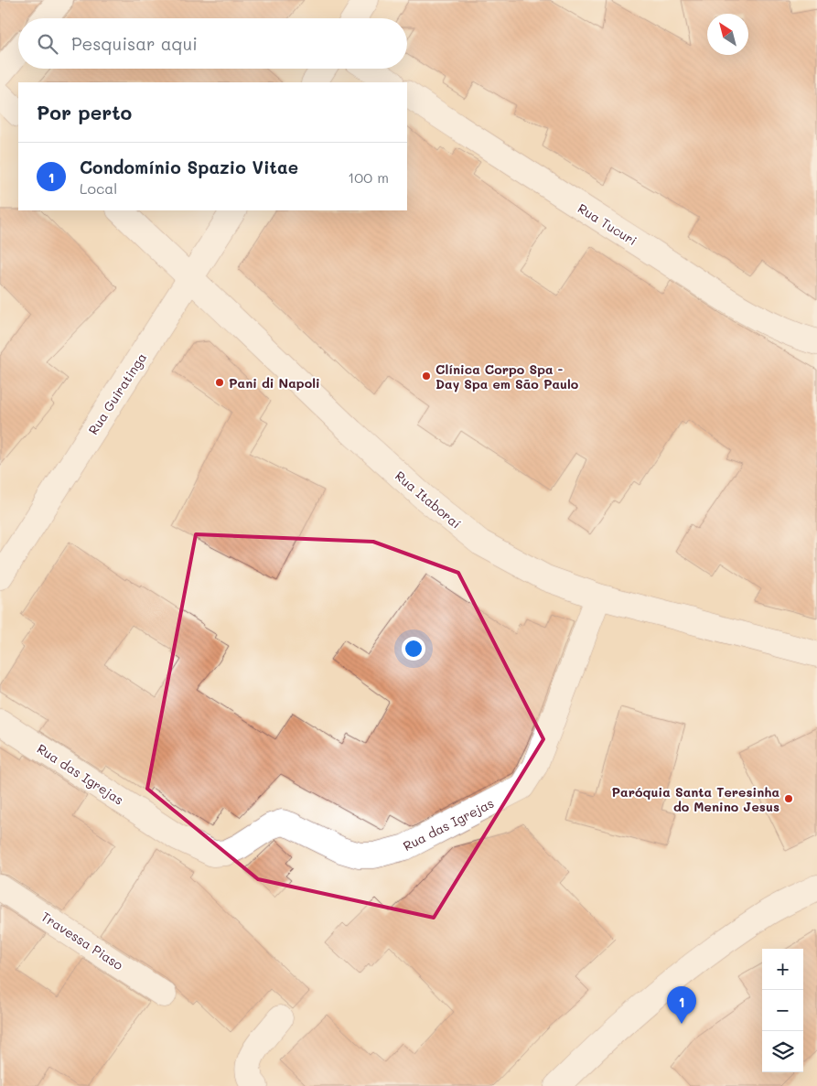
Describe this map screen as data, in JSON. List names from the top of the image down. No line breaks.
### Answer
{"streets":{"street":["Rua Tucuri","Rua Guiratinga","Rua Itaboraí","Rua das Igrejas","Travessa Piaso"]},"crossings":[["Rua Guiratinga","Rua Itaboraí"],["Rua Itaboraí","Rua das Igrejas"]],"places":["Clínica Corpo Spa - Day Spa em São Paulo","Pani di Napoli","Paróquia Santa Teresinha do Menino Jesus"],"north":"top left","page":{"search":"Pesquisar aqui","heading":"Por perto","list":[{"mark":"1","name":"Condomínio Spazio Vitae","note":"Local","value":"100 m"}],"map_buttons":["+","−"],"pins":"1"}}
